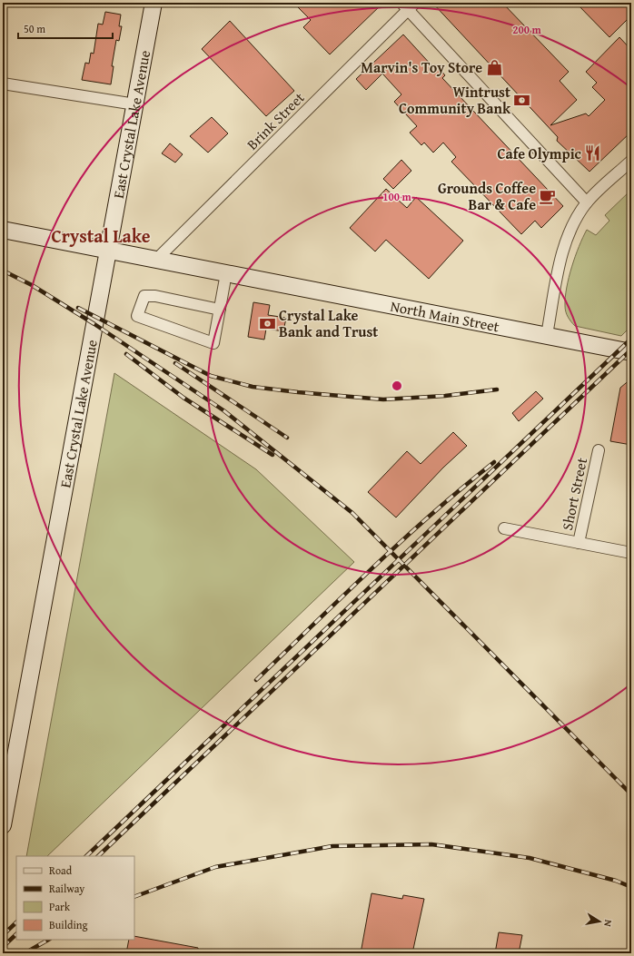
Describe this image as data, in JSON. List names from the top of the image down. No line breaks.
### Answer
{"streets":{"street":["Brink Street","East Crystal Lake Avenue","North Main Street","Short Street"]},"crossings":[["Brink Street","North Main Street"],["East Crystal Lake Avenue","North Main Street"]],"districts":["Crystal Lake"],"places":{"shop":["Marvin's Toy Store"],"bank":["Wintrust Community Bank","Crystal Lake Bank and Trust"],"restaurant":["Cafe Olympic"],"cafe":["Grounds Coffee Bar & Cafe"]},"legend":["Road","Railway","Park","Building"],"scale_bar":"50 m","north":"right","rings":["200 m","100 m"]}
